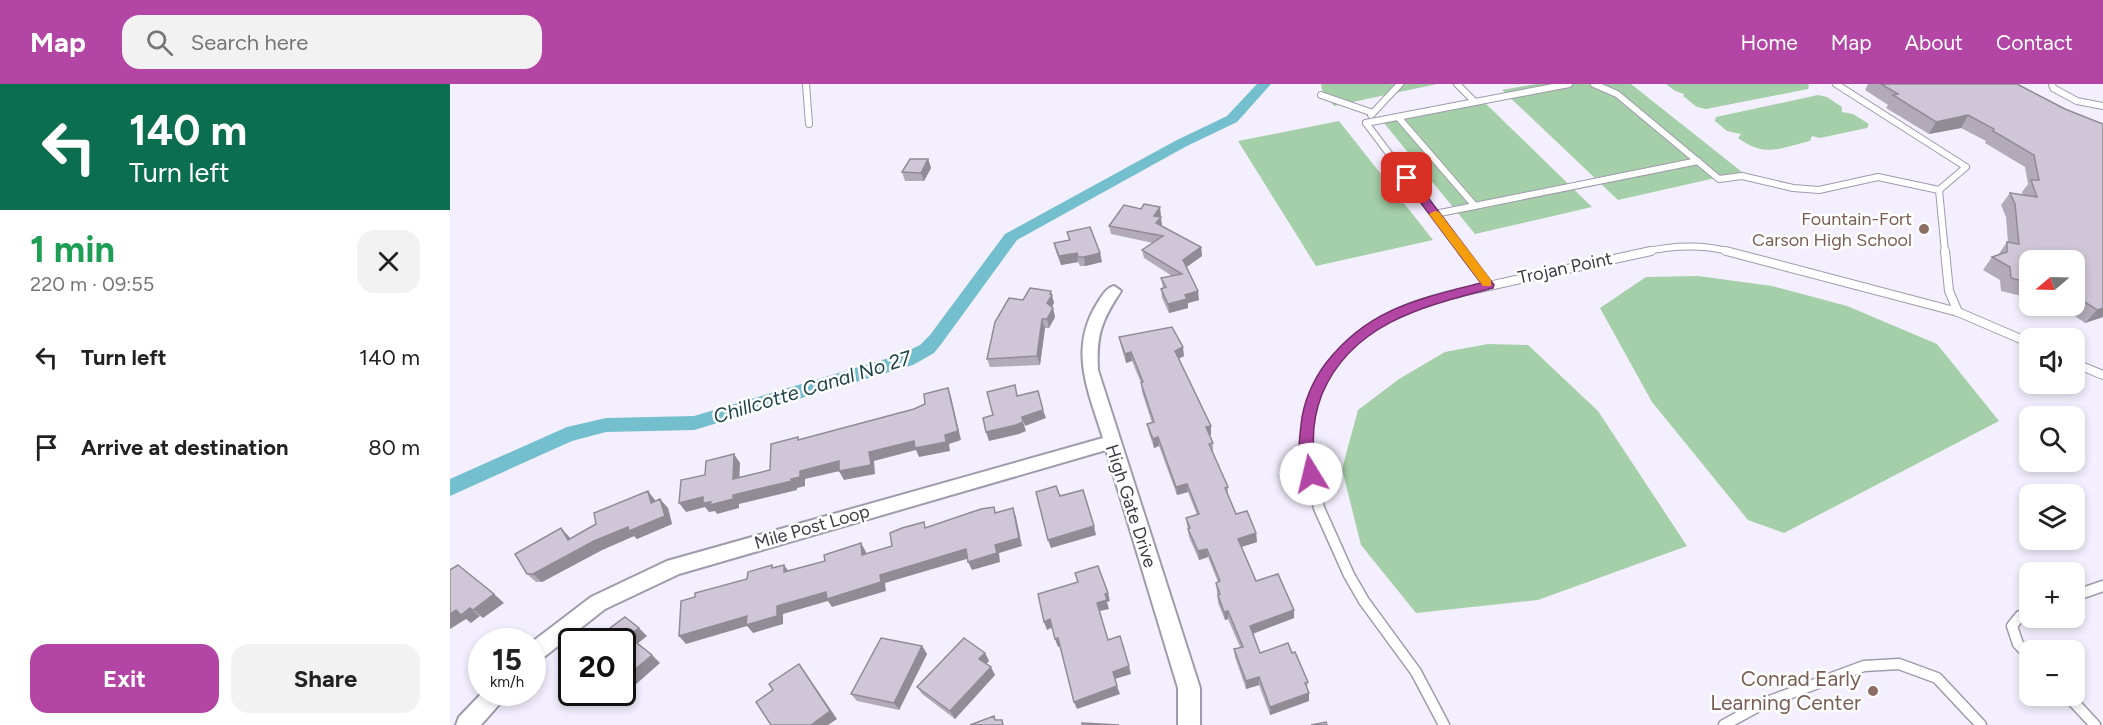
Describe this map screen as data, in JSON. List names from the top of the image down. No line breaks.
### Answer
{"streets":{"street":["High Gate Drive","Mile Post Loop"],"lane":["Trojan Point"]},"crossings":[["High Gate Drive","Mile Post Loop"]],"water":["Chillcotte Canal No 27"],"places":["Fountain-Fort Carson High School","Conrad Early Learning Center"],"north":"left","page":{"header":"Map","search":"Search here","nav":["Home","Map","About","Contact"],"turn":["140 m","Turn left"],"heading":["1 min","220 m · 09:55"],"map_buttons":["+","−"],"list":[{"name":"Turn left","value":"140 m"},{"name":"Arrive at destination","value":"80 m"}],"speed":"15 km/h","limit":"20","buttons":["Exit","Share"]}}
